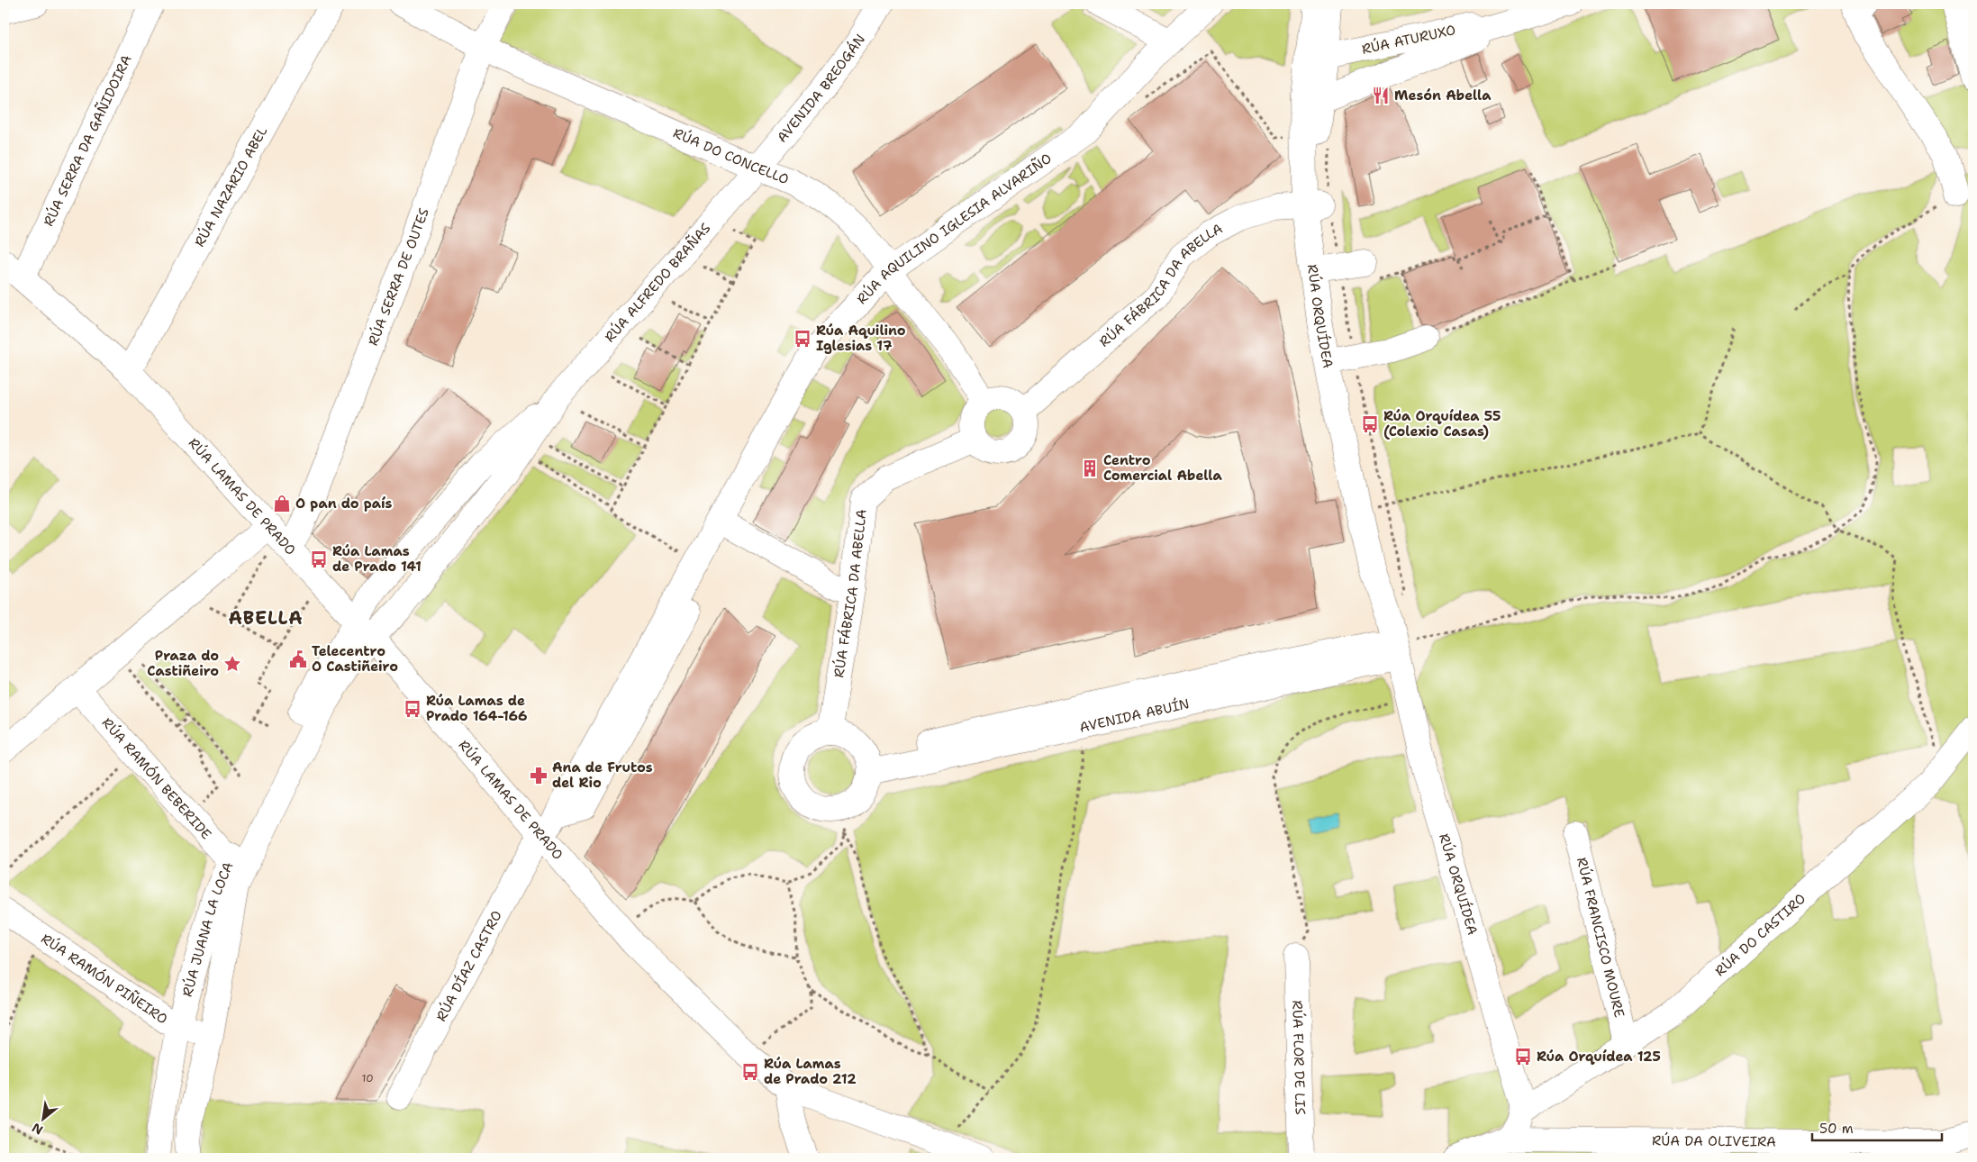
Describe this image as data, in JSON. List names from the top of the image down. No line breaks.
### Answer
{"streets":{"street":["RÚA ATURUXO","AVENIDA BREOGÁN","RÚA SERRA DA GAÑIDOIRA","RÚA DO CONCELLO","RÚA NAZARIO ABEL","RÚA AQUILINO IGLESIA ALVARIÑO","RÚA SERRA DE OUTES","RÚA ALFREDO BRAÑAS","RÚA FÁBRICA DA ABELLA","RÚA ORQUÍDEA","RÚA LAMAS DE PRADO","AVENIDA ABUÍN","RÚA RAMÓN BEBERIDE","RÚA JUANA LA LOCA","RÚA DO CASTIRO","RÚA FRANCISCO MOURE","RÚA DÍAZ CASTRO","RÚA RAMÓN PIÑEIRO","RÚA FLOR DE LIS","RÚA DA OLIVEIRA"]},"crossings":[["RÚA ATURUXO","RÚA ORQUÍDEA"],["AVENIDA BREOGÁN","RÚA DO CONCELLO"],["AVENIDA BREOGÁN","RÚA ALFREDO BRAÑAS"],["RÚA SERRA DA GAÑIDOIRA","RÚA LAMAS DE PRADO"],["RÚA DO CONCELLO","RÚA AQUILINO IGLESIA ALVARIÑO"],["RÚA DO CONCELLO","RÚA SERRA DE OUTES"],["RÚA DO CONCELLO","RÚA ALFREDO BRAÑAS"],["RÚA DO CONCELLO","RÚA FÁBRICA DA ABELLA"],["RÚA NAZARIO ABEL","RÚA LAMAS DE PRADO"],["RÚA AQUILINO IGLESIA ALVARIÑO","RÚA LAMAS DE PRADO"],["RÚA AQUILINO IGLESIA ALVARIÑO","RÚA DÍAZ CASTRO"],["RÚA SERRA DE OUTES","RÚA LAMAS DE PRADO"],["RÚA ALFREDO BRAÑAS","RÚA LAMAS DE PRADO"],["RÚA ALFREDO BRAÑAS","RÚA JUANA LA LOCA"],["RÚA FÁBRICA DA ABELLA","RÚA ORQUÍDEA"],["RÚA FÁBRICA DA ABELLA","AVENIDA ABUÍN"],["RÚA ORQUÍDEA","AVENIDA ABUÍN"],["RÚA ORQUÍDEA","RÚA DO CASTIRO"],["RÚA LAMAS DE PRADO","RÚA JUANA LA LOCA"],["RÚA LAMAS DE PRADO","RÚA DÍAZ CASTRO"],["RÚA RAMÓN BEBERIDE","RÚA JUANA LA LOCA"],["RÚA JUANA LA LOCA","RÚA RAMÓN PIÑEIRO"],["RÚA DO CASTIRO","RÚA FRANCISCO MOURE"]],"districts":["ABELLA"],"places":{"restaurant":["Mesón Abella"],"bus stop":["Rúa Aquilino Iglesias 17","Rúa Orquídea 55 (Colexio Casas)","Rúa Lamas de Prado 141","Rúa Lamas de Prado 164-166","Rúa Orquídea 125","Rúa Lamas de Prado 212"],"building":["Centro Comercial Abella"],"shop":["O pan do país"],"public building":["Telecentro O Castiñeiro"],"place":["Praza do Castiñeiro"],"pharmacy":["Ana de Frutos del Rio"]},"house_numbers":["10"],"scale_bar":"50 m","north":"bottom left"}
